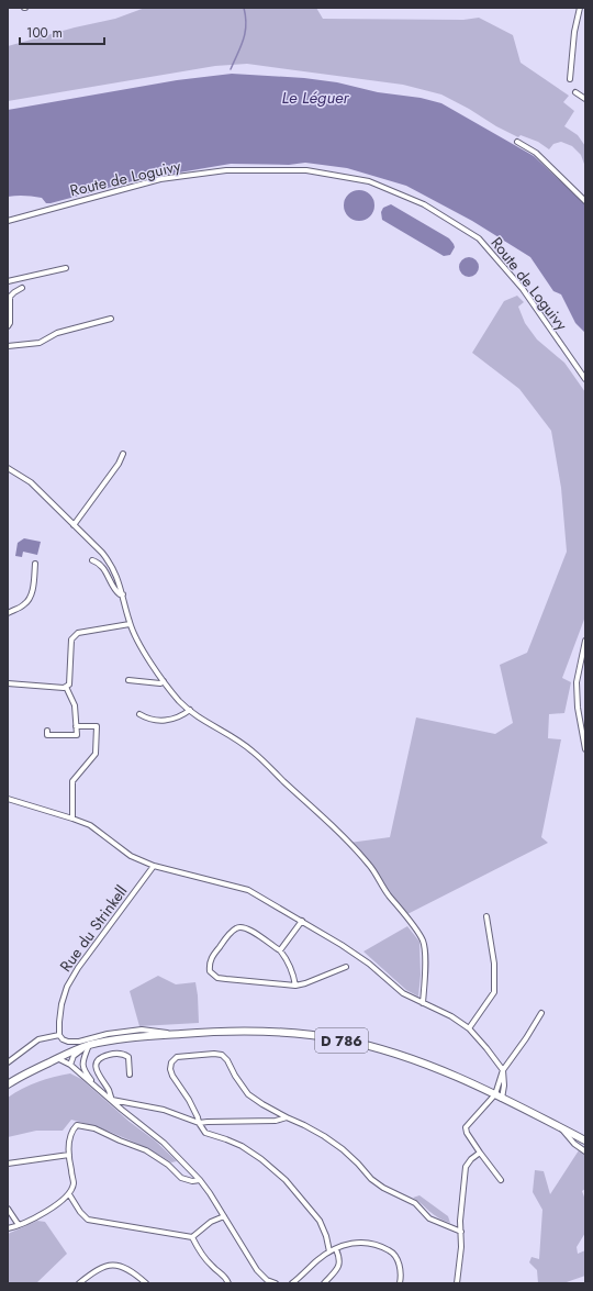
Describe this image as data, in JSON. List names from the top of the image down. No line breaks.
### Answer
{"streets":{"main road":["D 786"],"street":["Route de Loguivy","Rue du Strinkell"]},"water":["Le Léguer"],"scale_bar":"100 m"}
